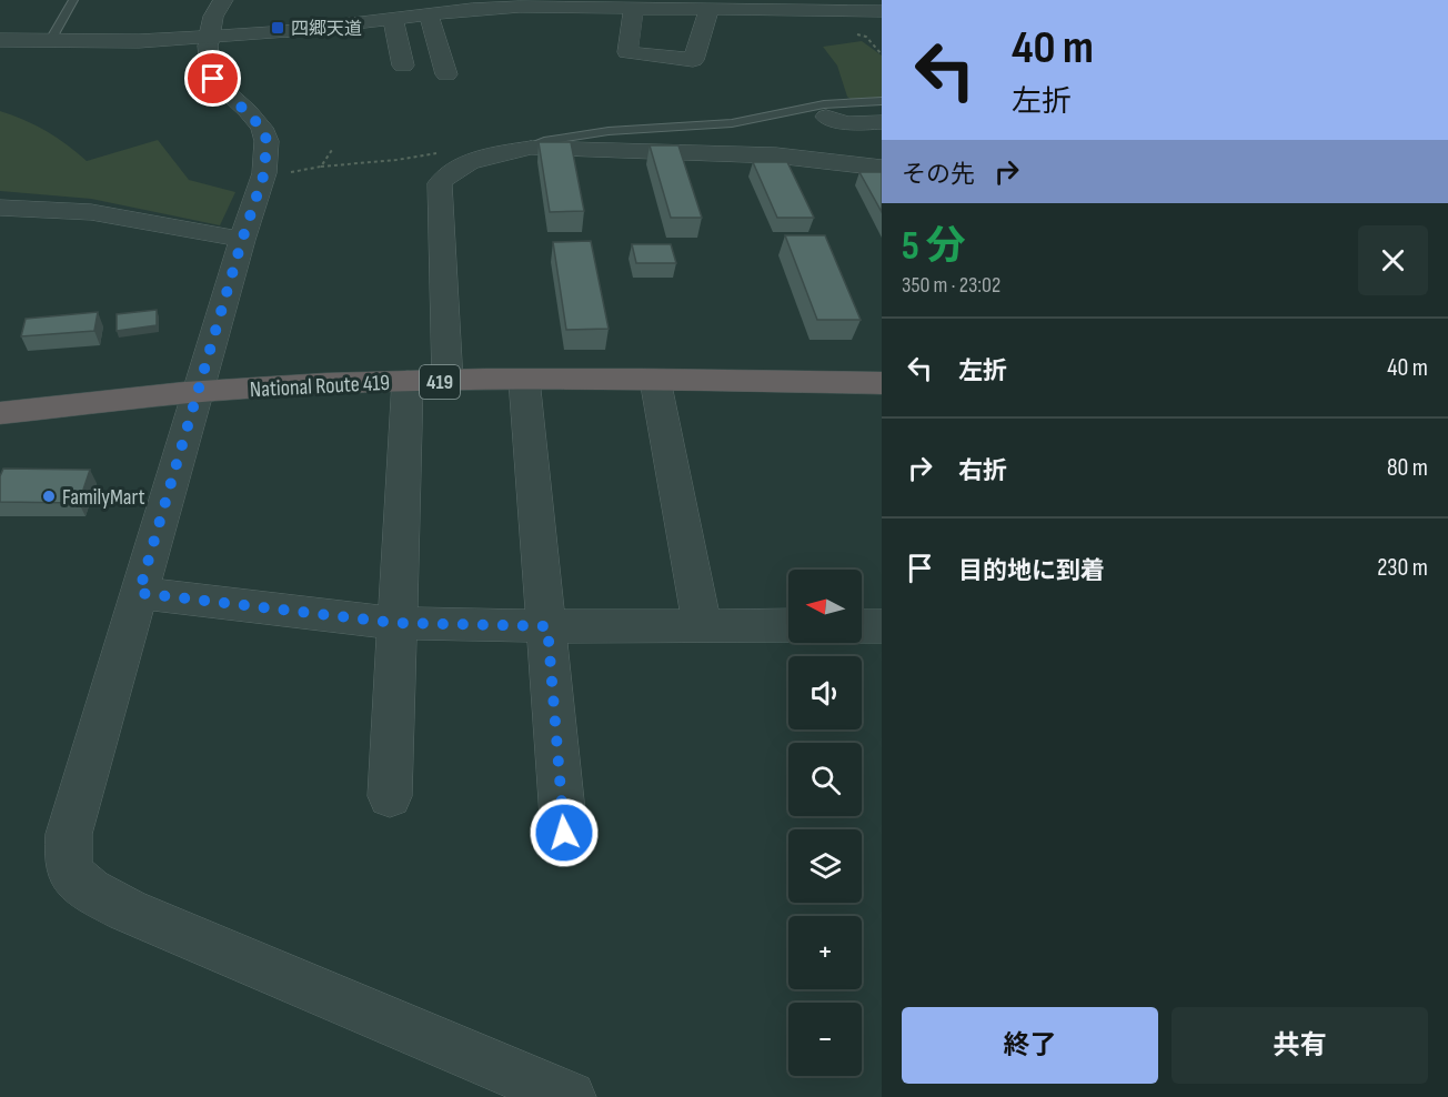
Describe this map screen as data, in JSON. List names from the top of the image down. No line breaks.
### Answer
{"streets":{"highway":["419","National Route 419"]},"places":{"transit":["四郷天道"],"other":["FamilyMart"]},"north":"left","page":{"turn":["40 m","左折"],"then":"その先","heading":["5 分","350 m · 23:02"],"list":[{"name":"左折","value":"40 m"},{"name":"右折","value":"80 m"},{"name":"目的地に到着","value":"230 m"}],"map_buttons":["+","−"],"buttons":["終了","共有"]}}
